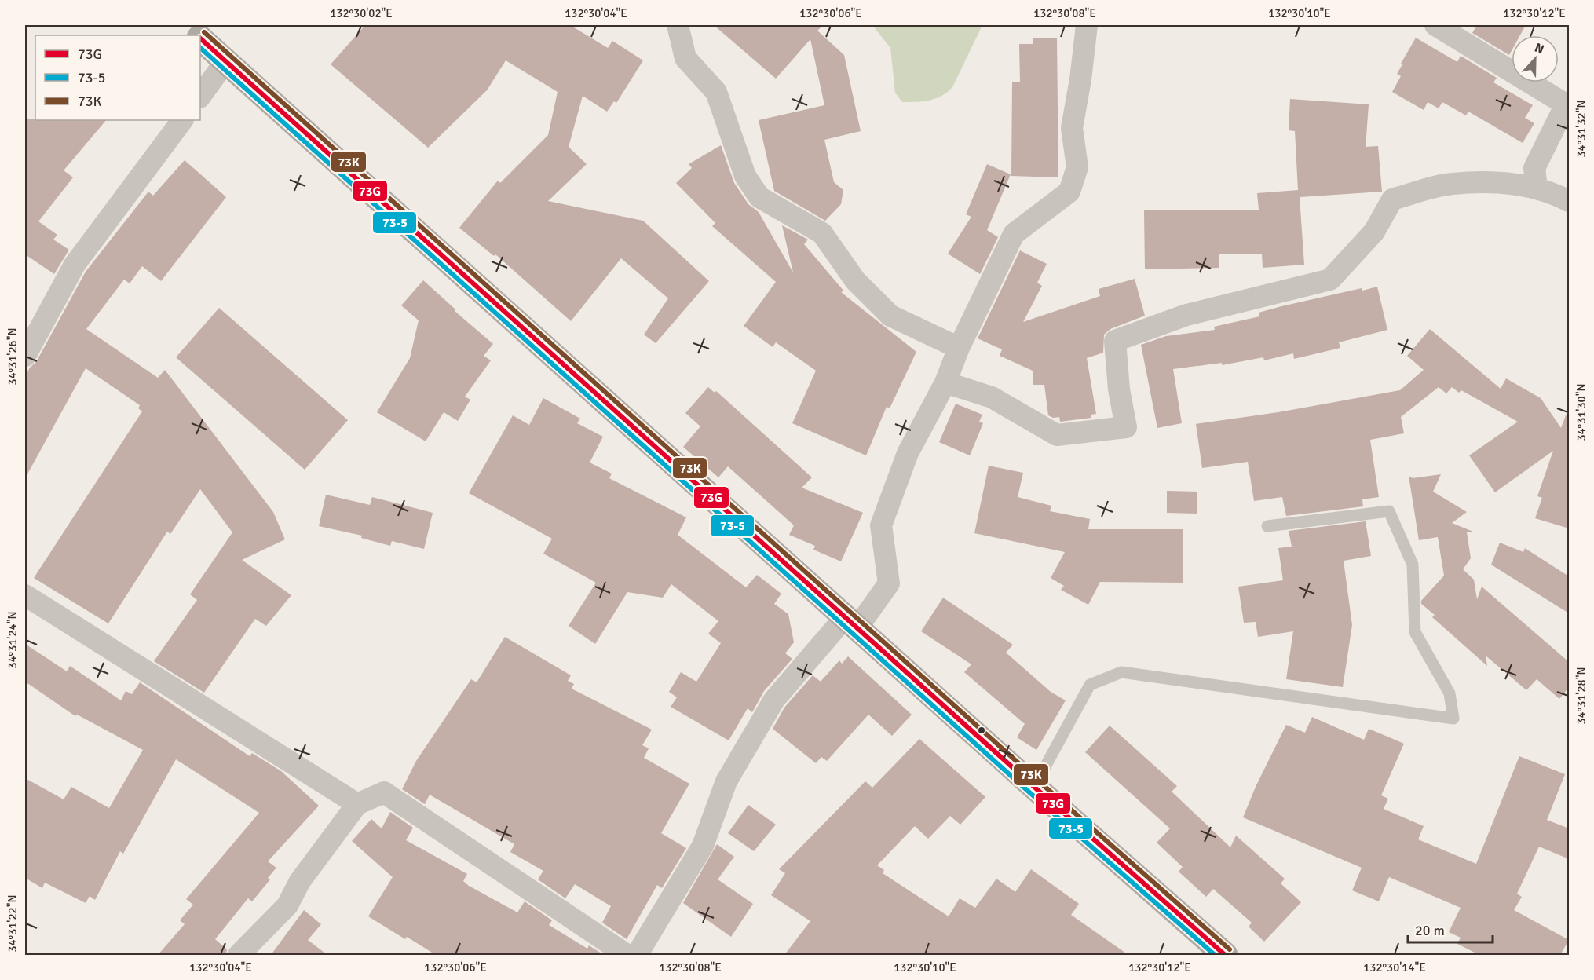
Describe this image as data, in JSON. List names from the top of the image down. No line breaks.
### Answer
{"lines":["transit line 73K","transit line 73G","transit line 73-5"],"legend":["73G","73-5","73K"],"scale_bar":"20 m","north":"top","coordinates":["132°30'02\"E","132°30'04\"E","132°30'06\"E","132°30'08\"E","132°30'10\"E","132°30'12\"E","34°31'32\"N","34°31'26\"N","34°31'30\"N","34°31'24\"N","34°31'28\"N","34°31'22\"N","132°30'14\"E"]}
